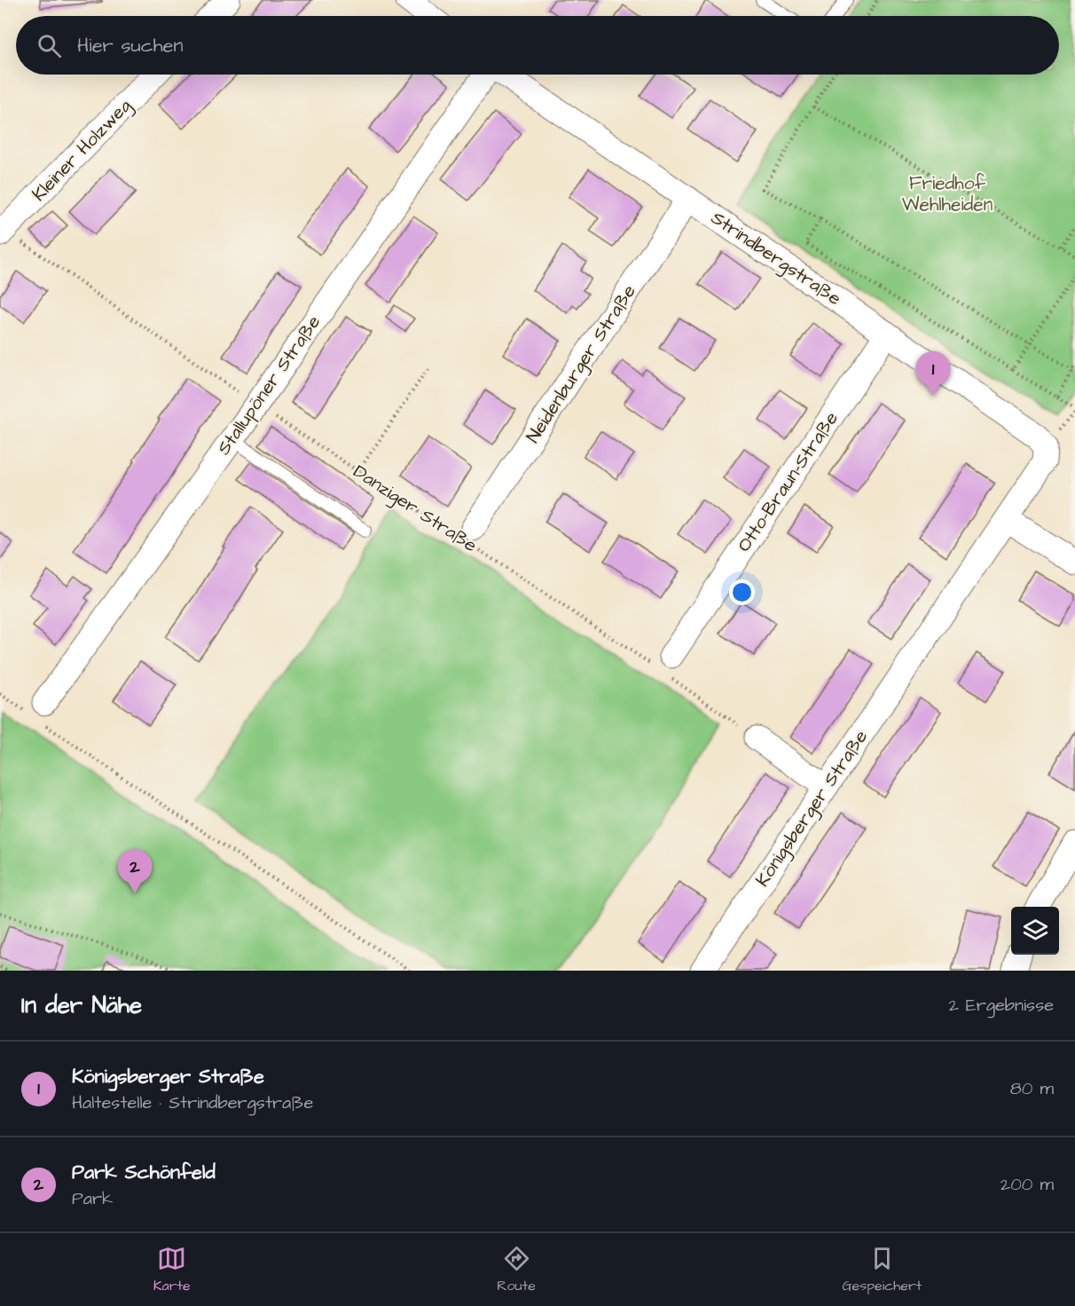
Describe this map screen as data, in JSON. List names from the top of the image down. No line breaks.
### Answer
{"streets":{"street":["Kleiner Holzweg","Strindbergstraße","Neidenburger Straße","Stallupöner Straße","Otto-Braun-Straße","Königsberger Straße"],"path":["Danziger Straße"]},"crossings":[["Kleiner Holzweg","Danziger Straße"],["Strindbergstraße","Neidenburger Straße"],["Strindbergstraße","Otto-Braun-Straße"],["Strindbergstraße","Königsberger Straße"],["Neidenburger Straße","Danziger Straße"],["Stallupöner Straße","Danziger Straße"],["Otto-Braun-Straße","Danziger Straße"]],"parks":["Friedhof Wehlheiden"],"page":{"search":"Hier suchen","pins":["1","2"],"heading":["In der Nähe","2 Ergebnisse"],"list":[{"mark":"1","name":"Königsberger Straße","note":"Haltestelle · Strindbergstraße","value":"80 m"},{"mark":"2","name":"Park Schönfeld","note":"Park","value":"200 m"}],"nav":["Karte","Route","Gespeichert"]}}
